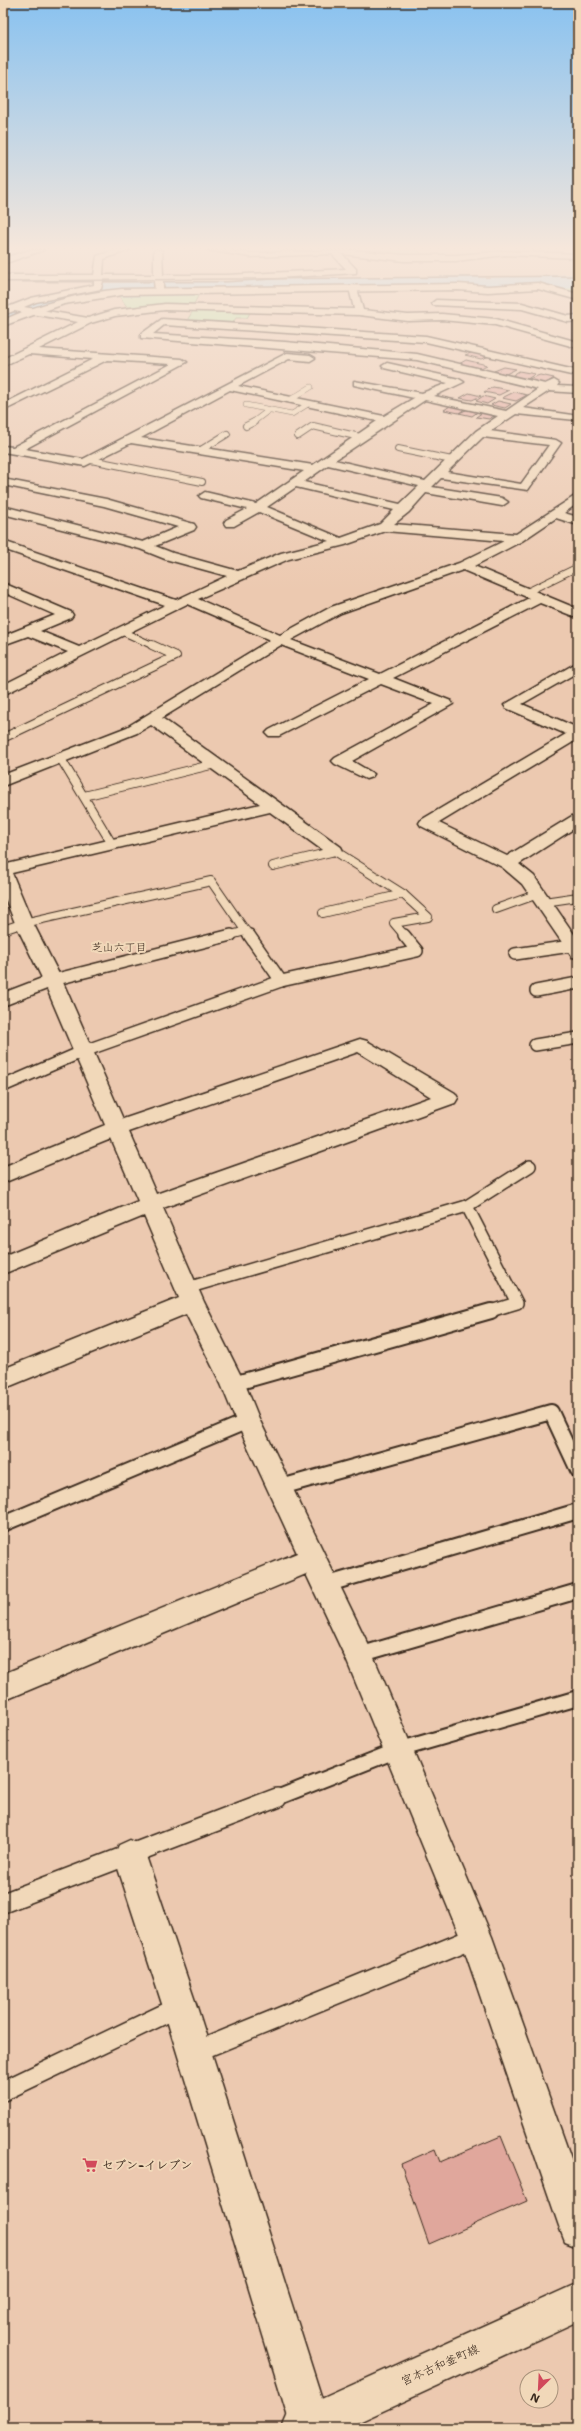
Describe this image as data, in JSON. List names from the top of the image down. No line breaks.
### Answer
{"streets":{"street":["宮本古和釜町線"]},"districts":["芝山六丁目"],"places":{"supermarket":["セブン-イレブン"]},"north":"bottom left"}
